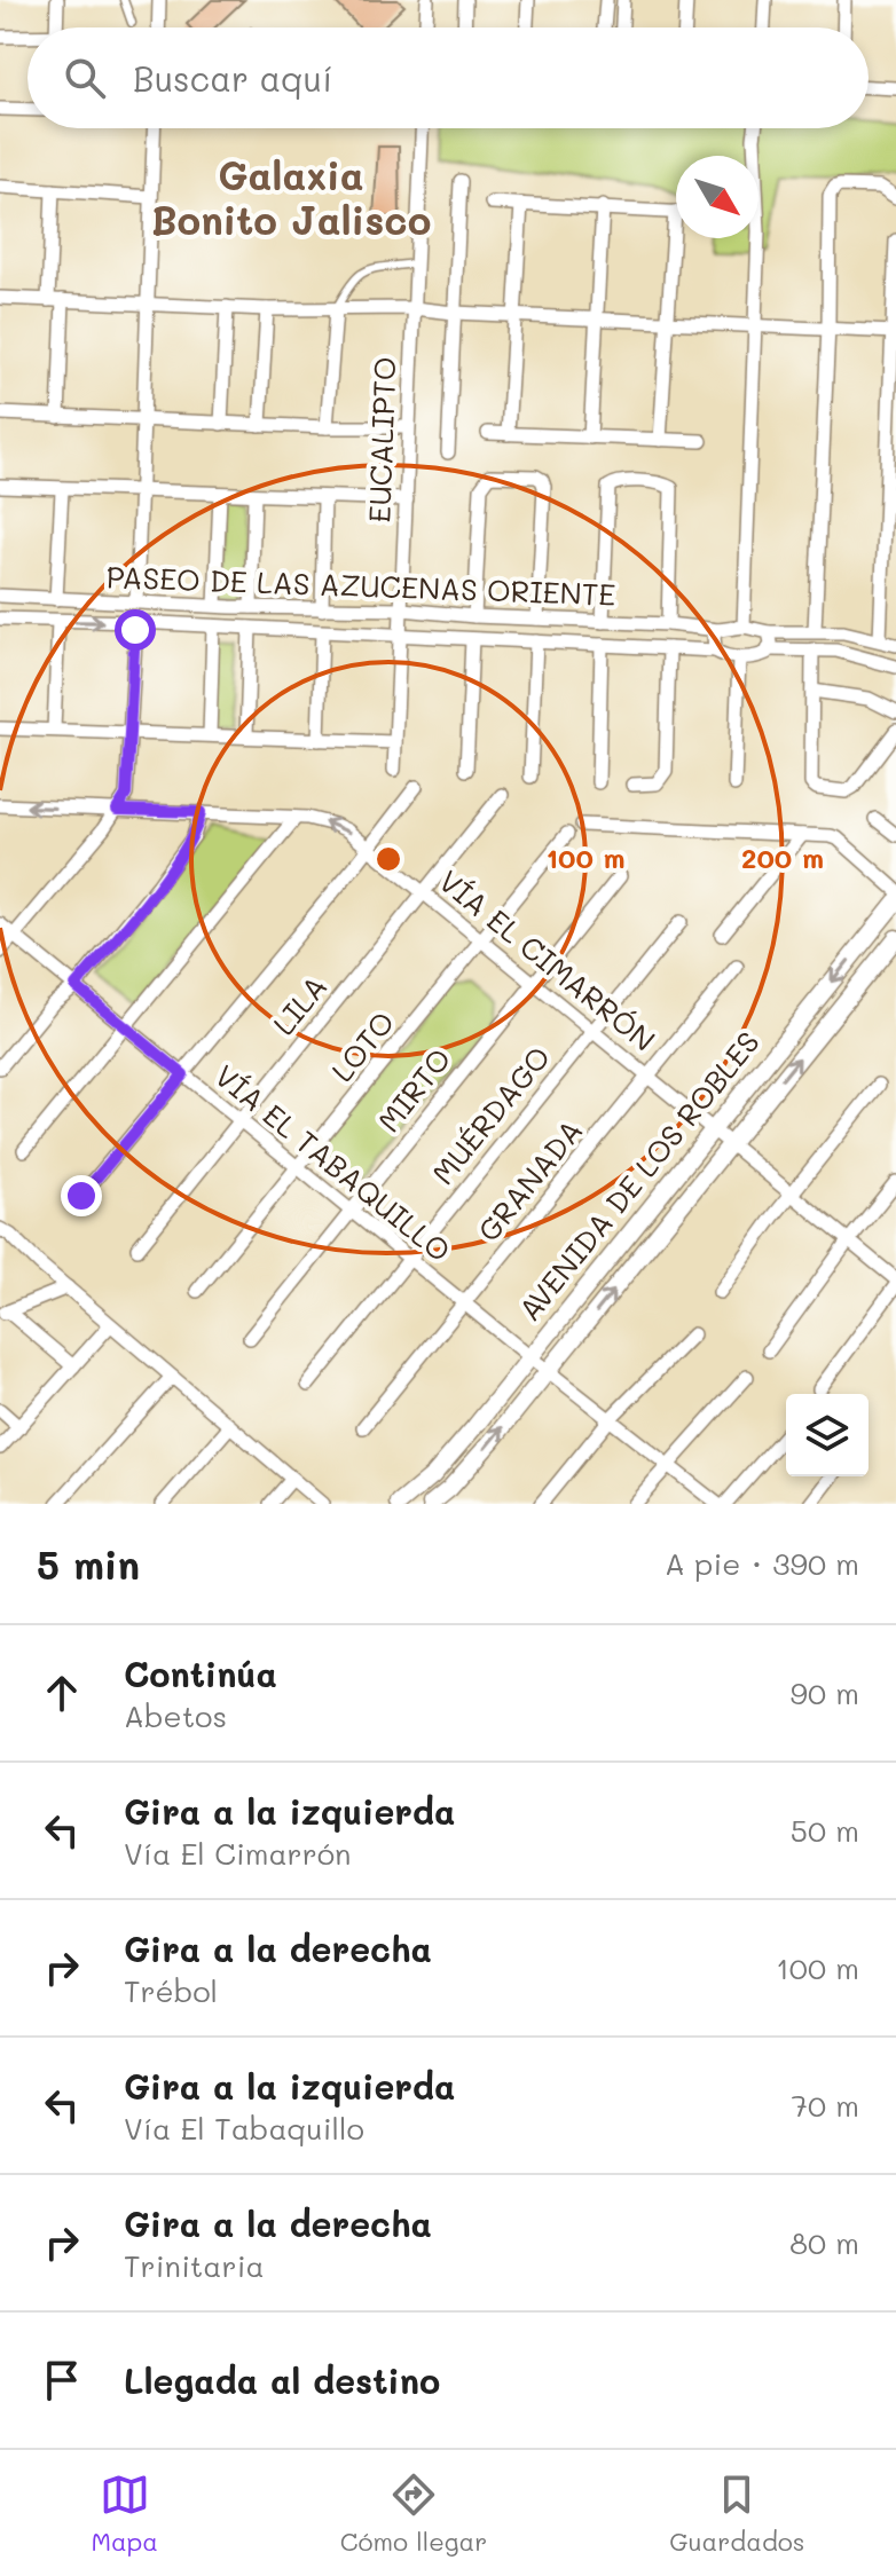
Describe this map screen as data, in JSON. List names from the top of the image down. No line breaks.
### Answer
{"streets":{"street":["EUCALIPTO","PASEO DE LAS AZUCENAS ORIENTE","VÍA EL CIMARRÓN","LILA","LOTO","MIRTO","MUÉRDAGO","VÍA EL TABAQUILLO","AVENIDA DE LOS ROBLES","GRANADA"]},"crossings":[["EUCALIPTO","PASEO DE LAS AZUCENAS ORIENTE"],["VÍA EL CIMARRÓN","LILA"],["VÍA EL CIMARRÓN","LOTO"],["VÍA EL CIMARRÓN","MIRTO"],["VÍA EL CIMARRÓN","MUÉRDAGO"],["VÍA EL CIMARRÓN","AVENIDA DE LOS ROBLES"],["VÍA EL CIMARRÓN","GRANADA"],["LILA","VÍA EL TABAQUILLO"],["LOTO","VÍA EL TABAQUILLO"],["MIRTO","VÍA EL TABAQUILLO"],["MUÉRDAGO","VÍA EL TABAQUILLO"],["VÍA EL TABAQUILLO","AVENIDA DE LOS ROBLES"],["VÍA EL TABAQUILLO","GRANADA"]],"districts":["Galaxia Bonito Jalisco"],"north":"bottom right","page":{"search":"Buscar aquí","heading":["5 min","A pie · 390 m"],"list":[["Continúa","Abetos","90 m"],["Gira a la izquierda","Vía El Cimarrón","50 m"],["Gira a la derecha","Trébol","100 m"],["Gira a la izquierda","Vía El Tabaquillo","70 m"],["Gira a la derecha","Trinitaria","80 m"],"Llegada al destino"],"nav":["Mapa","Cómo llegar","Guardados"]},"rings":["100 m","200 m"]}
